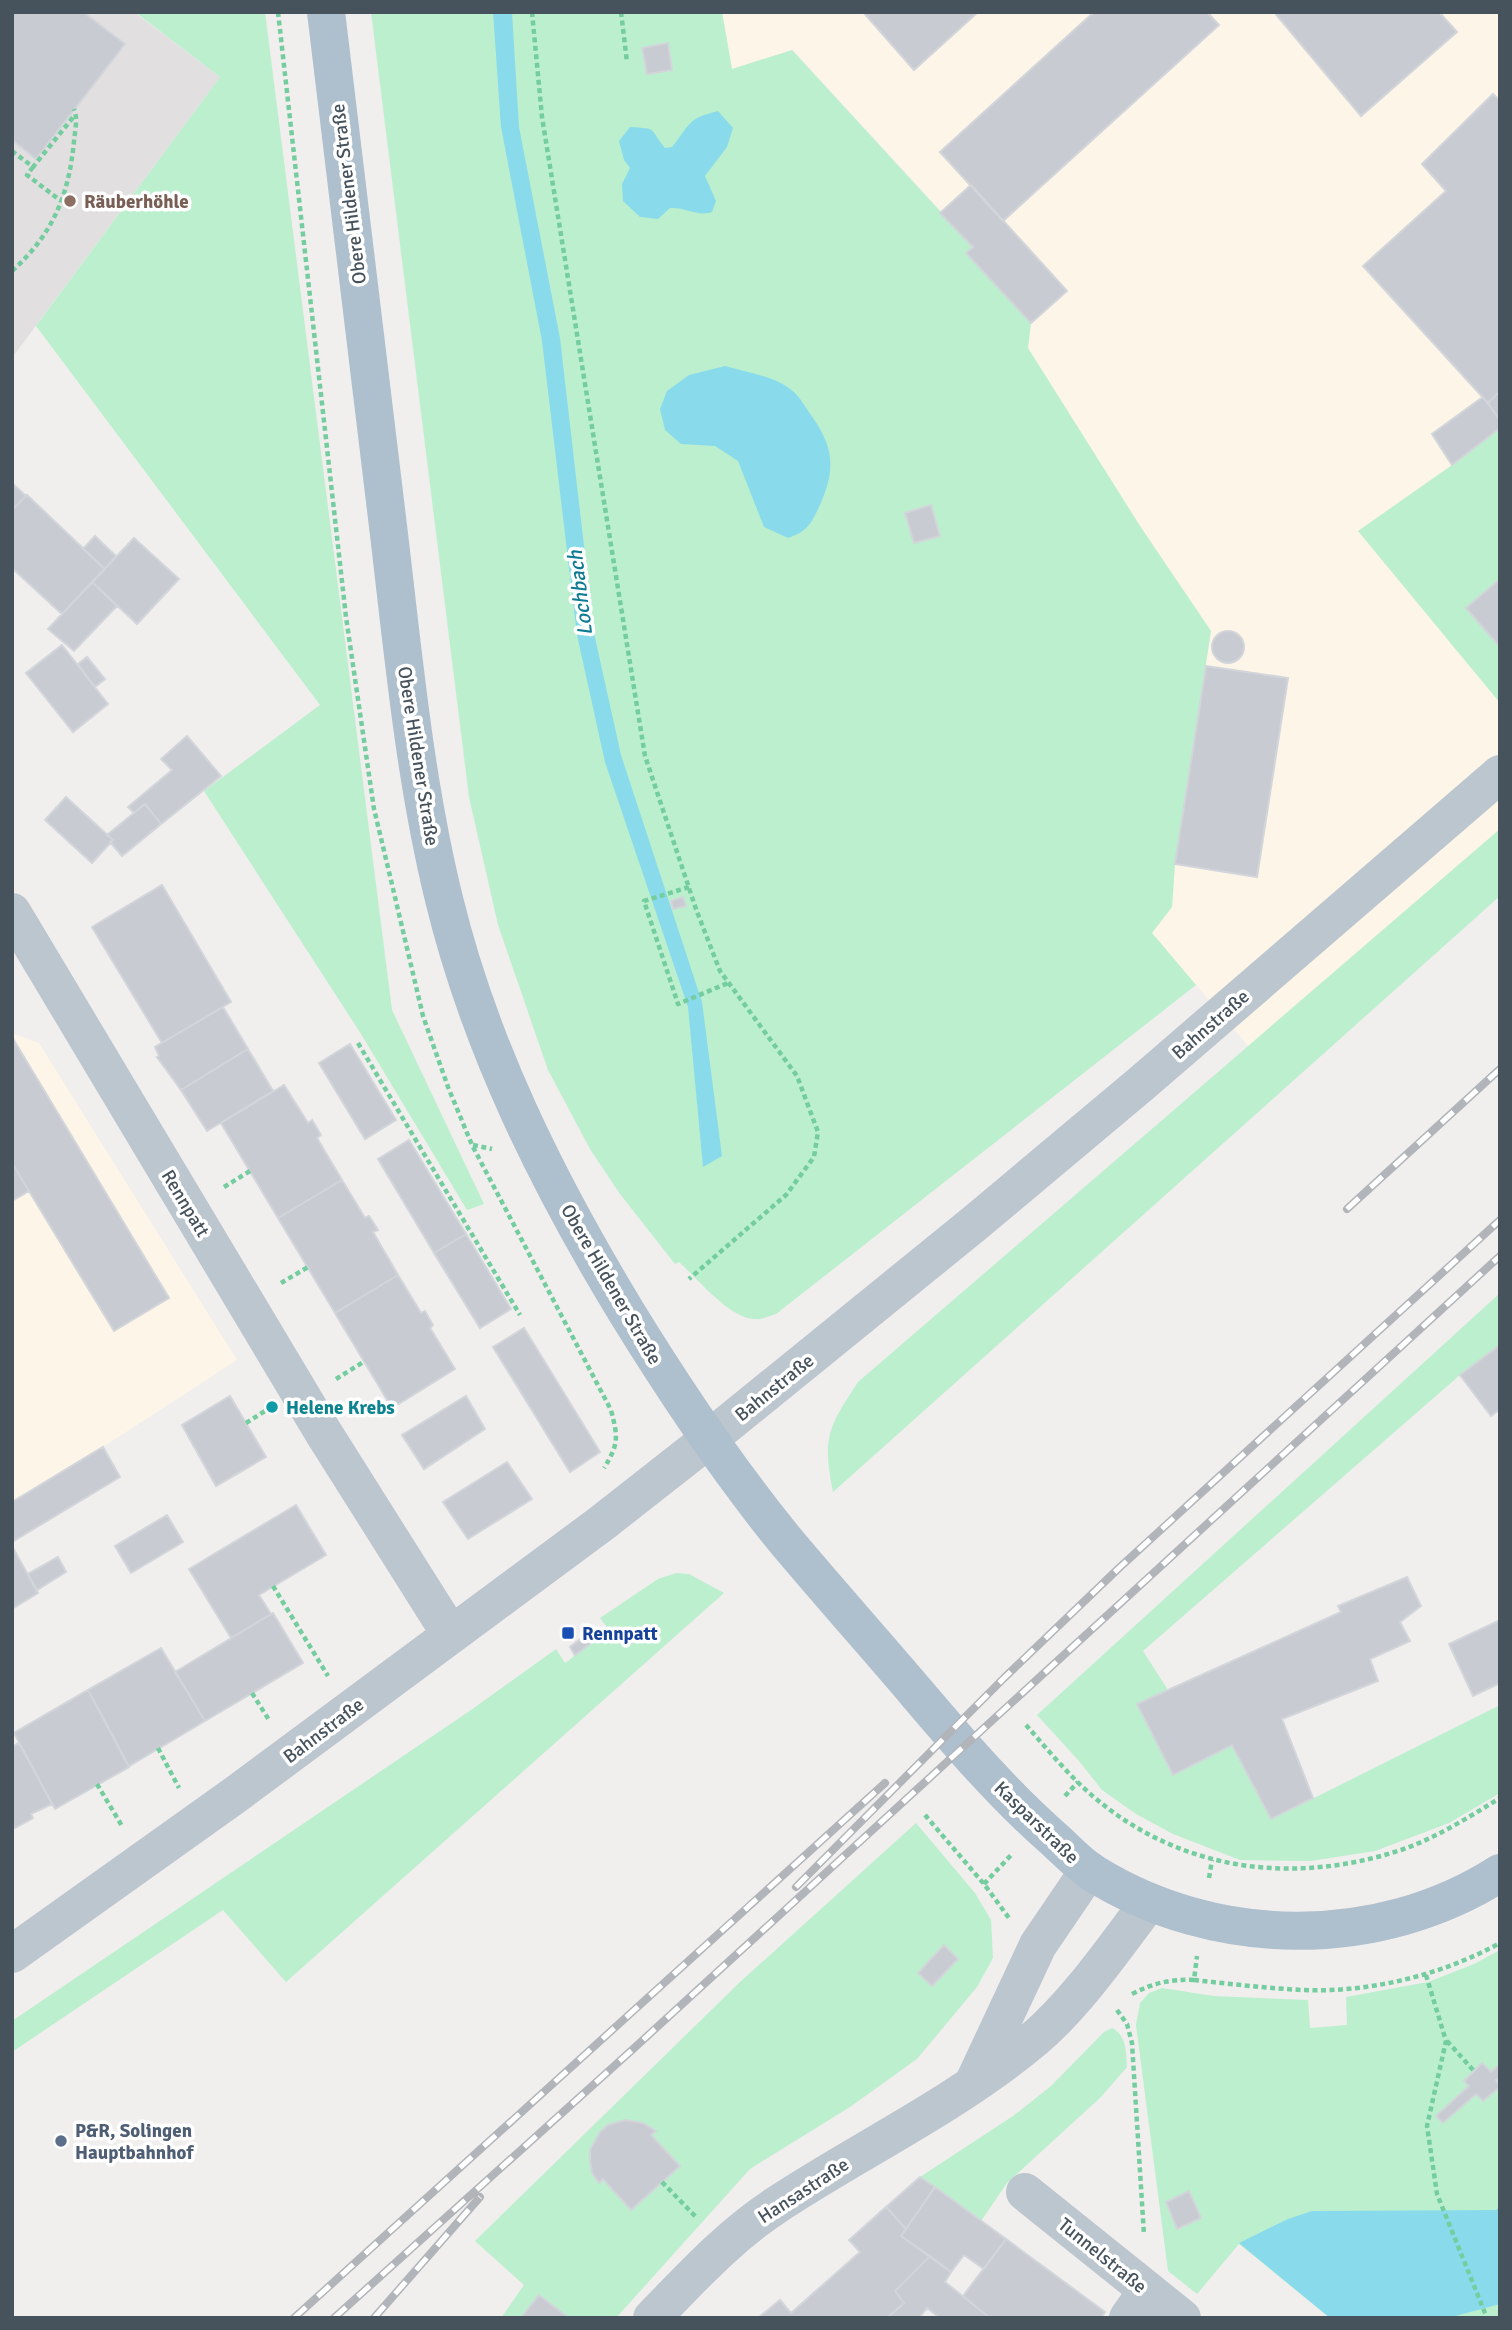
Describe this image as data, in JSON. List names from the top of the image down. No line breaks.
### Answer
{"streets":{"main road":["Obere Hildener Straße","Kasparstraße"],"street":["Bahnstraße","Rennpatt","Hansastraße","Tunnelstraße"]},"crossings":[["Obere Hildener Straße","Bahnstraße"],["Obere Hildener Straße","Kasparstraße"],["Bahnstraße","Rennpatt"],["Bahnstraße","Kasparstraße"],["Kasparstraße","Hansastraße"]],"water":["Lochbach"],"places":{"other":["Räuberhöhle","Helene Krebs","P&R, Solingen Hauptbahnhof"],"transit":["Rennpatt"]}}
